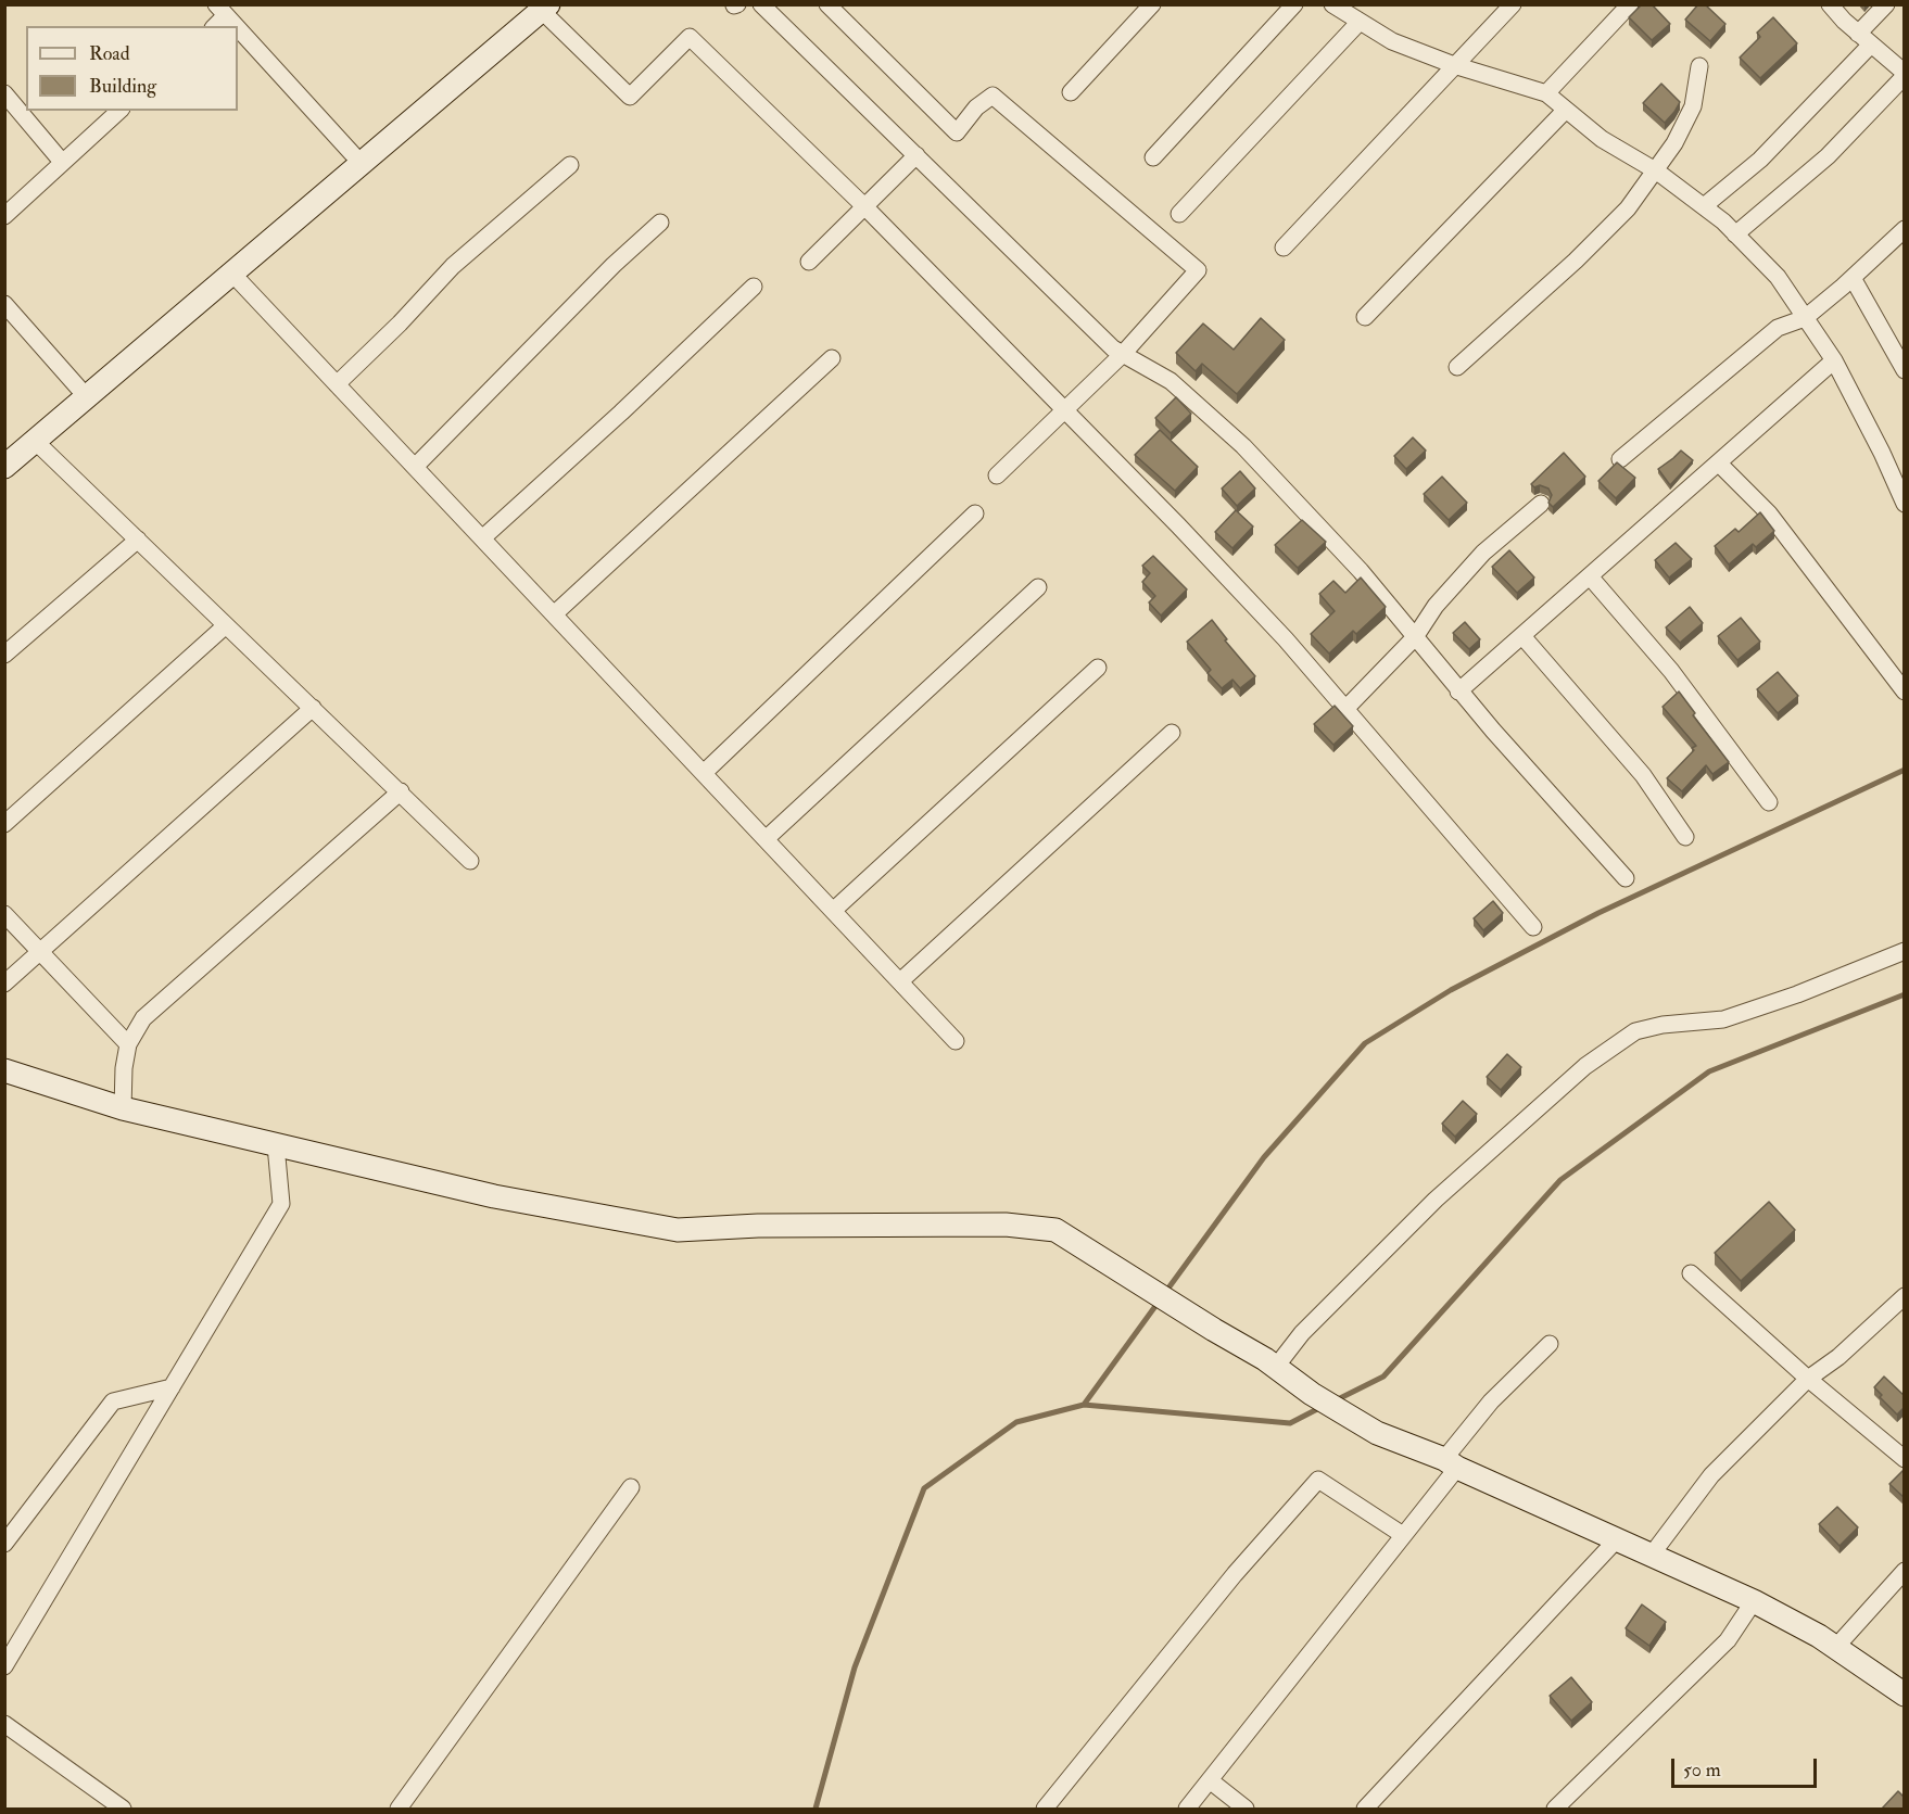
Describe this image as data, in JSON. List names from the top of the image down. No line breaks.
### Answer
{"legend":["Road","Building"],"scale_bar":"50 m"}
